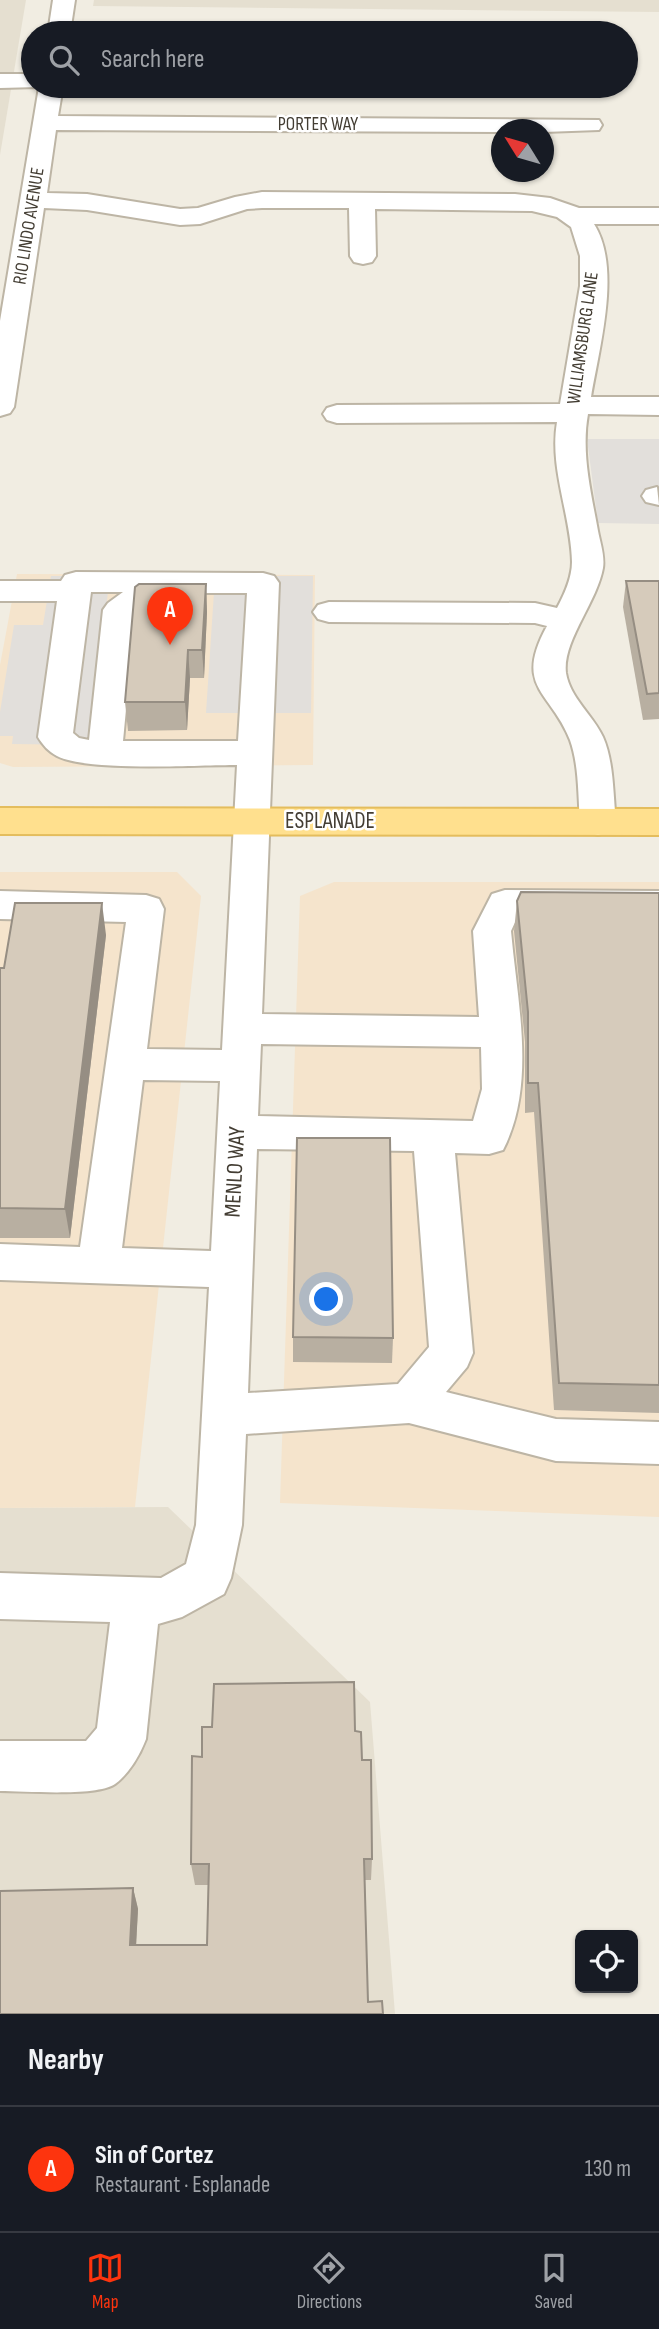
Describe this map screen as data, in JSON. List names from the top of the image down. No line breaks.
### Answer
{"streets":{"main road":["ESPLANADE"],"street":["PORTER WAY","RIO LINDO AVENUE","WILLIAMSBURG LANE","MENLO WAY"]},"crossings":[["PORTER WAY","RIO LINDO AVENUE"],["WILLIAMSBURG LANE","ESPLANADE"],["ESPLANADE","MENLO WAY"]],"north":"top left","page":{"search":"Search here","pins":"A","heading":"Nearby","list":[{"mark":"A","name":"Sin of Cortez","note":"Restaurant · Esplanade","value":"130 m"}],"nav":["Map","Directions","Saved"]}}
